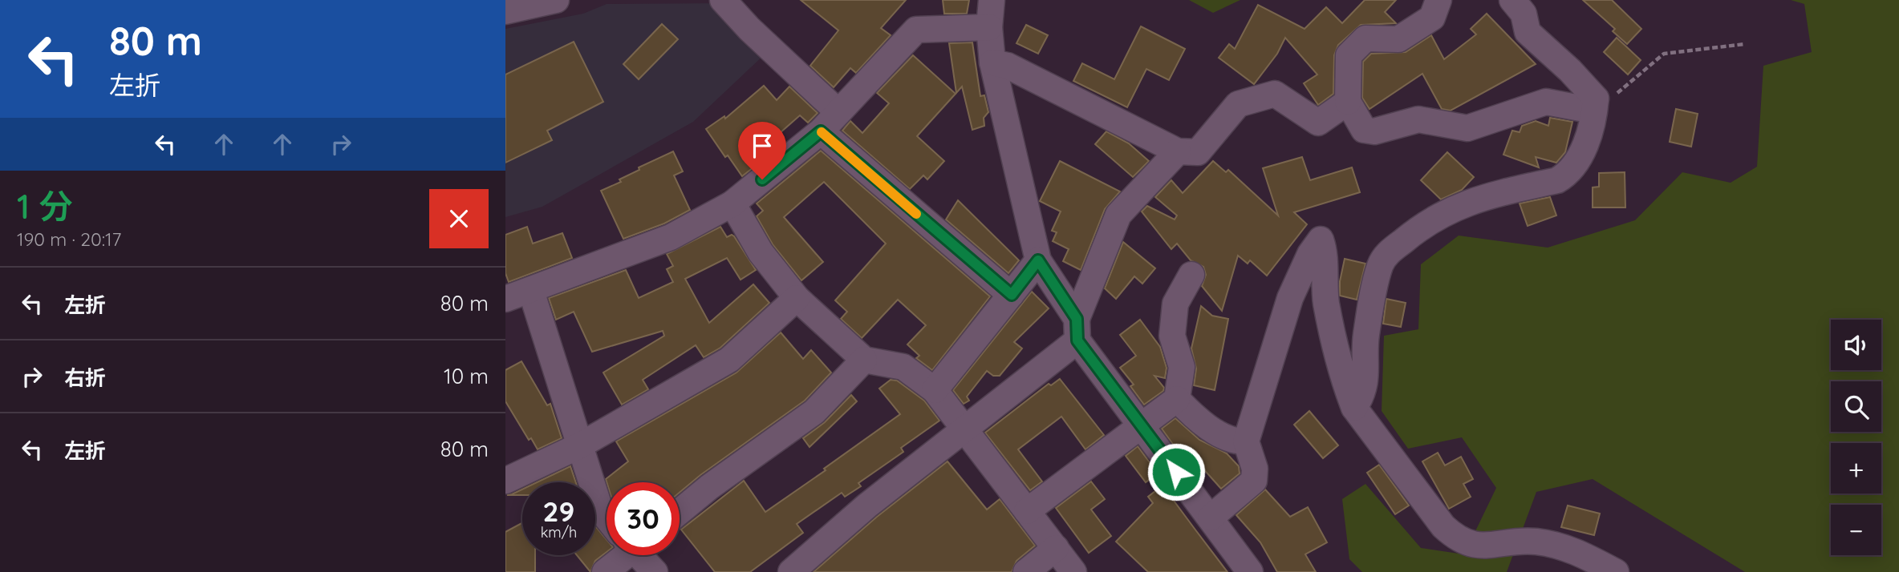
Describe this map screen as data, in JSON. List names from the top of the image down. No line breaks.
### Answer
{"page":{"turn":["80 m","左折"],"heading":["1 分","190 m · 20:17"],"list":[{"name":"左折","value":"80 m"},{"name":"右折","value":"10 m"},{"name":"左折","value":"80 m"}],"map_buttons":["+","−"],"speed":"29 km/h","limit":"30"}}
